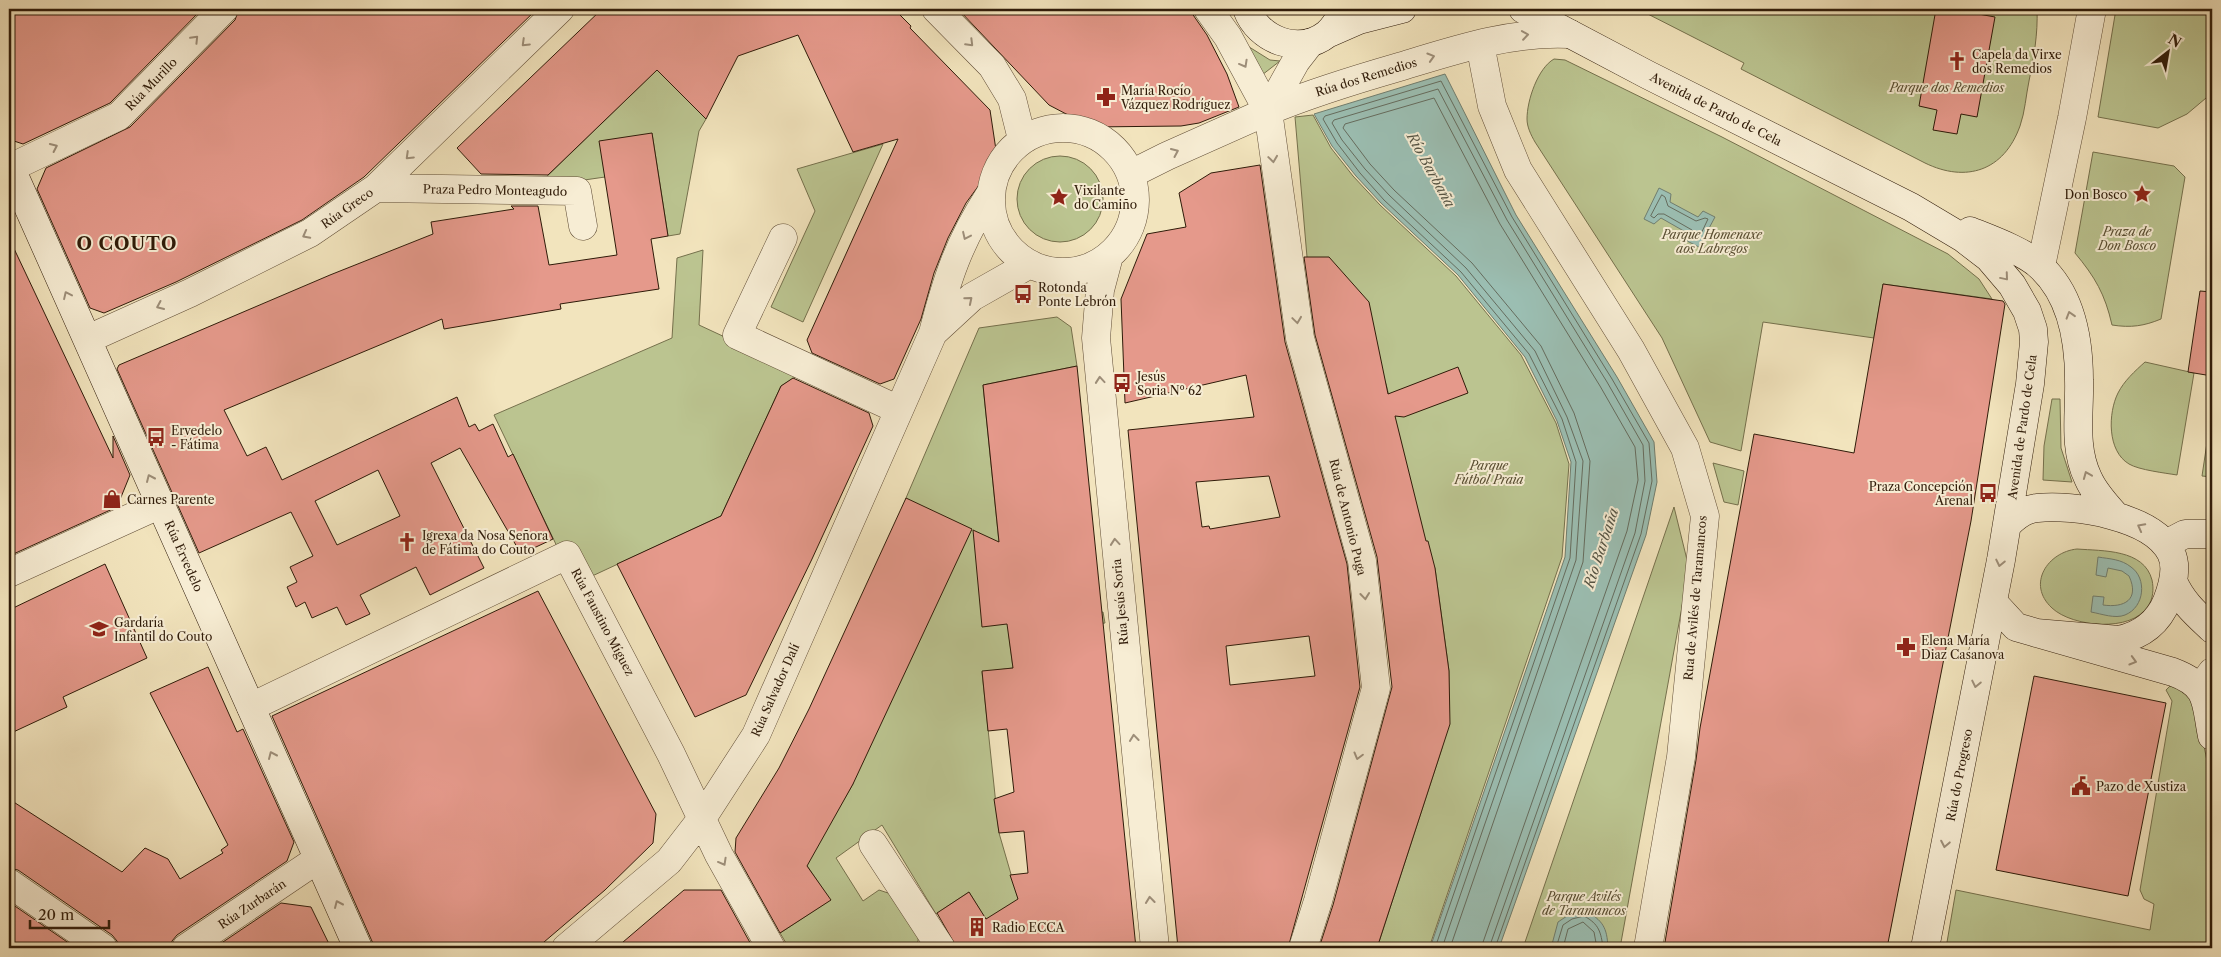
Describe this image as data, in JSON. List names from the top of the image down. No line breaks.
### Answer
{"streets":{"street":["Rúa dos Remedios","Rúa Murillo","Avenida de Pardo de Cela","Praza Pedro Monteagudo","Rúa Greco","Rúa de Antonio Puga","Rúa Ervedelo","Rua de Avilés de Taramancos","Rúa Jesús Soria","Rúa Faustino Míguez","Rúa Salvador Dalí","Rúa do Progreso","Rúa Zurbarán"]},"crossings":[["Rúa dos Remedios","Avenida de Pardo de Cela"],["Rúa dos Remedios","Rúa de Antonio Puga"],["Rúa dos Remedios","Rua de Avilés de Taramancos"],["Rúa dos Remedios","Rúa Jesús Soria"],["Rúa dos Remedios","Rúa Salvador Dalí"],["Rúa Murillo","Rúa Ervedelo"],["Avenida de Pardo de Cela","Rúa do Progreso"],["Praza Pedro Monteagudo","Rúa Greco"],["Rúa Greco","Rúa Ervedelo"],["Rúa Ervedelo","Rúa Faustino Míguez"],["Rúa Ervedelo","Rúa Zurbarán"],["Rúa Jesús Soria","Rúa Salvador Dalí"],["Rúa Faustino Míguez","Rúa Salvador Dalí"]],"one_way":["Rúa dos Remedios","Rúa Murillo","Rúa Greco","Rúa de Antonio Puga","Rúa Ervedelo","Rúa Jesús Soria","Rúa do Progreso"],"districts":["O COUTO"],"water":["Río Barbaña"],"parks":["Parque dos Remedios","Praza de Don Bosco","Parque Homenaxe aos Labregos","Parque Fútbol Praia","Parque Avilés de Taramancos"],"places":{"church":["Capela da Virxe dos Remedios","Igrexa da Nosa Señora de Fátima do Couto"],"pharmacy":["María Rocío Vázquez Rodríguez","Elena María Diaz Casanova"],"place":["Don Bosco","Vixilante do Camiño"],"bus stop":["Rotonda Ponte Lebrón","Jesús Soria Nº 62","Ervedelo - Fátima","Praza Concepción Arenal"],"shop":["Carnes Parente"],"school or university":["Gardaría Infantil do Couto"],"public building":["Pazo de Xustiza"],"building":["Radio ECCA"]},"scale_bar":"20 m","north":"top right"}
